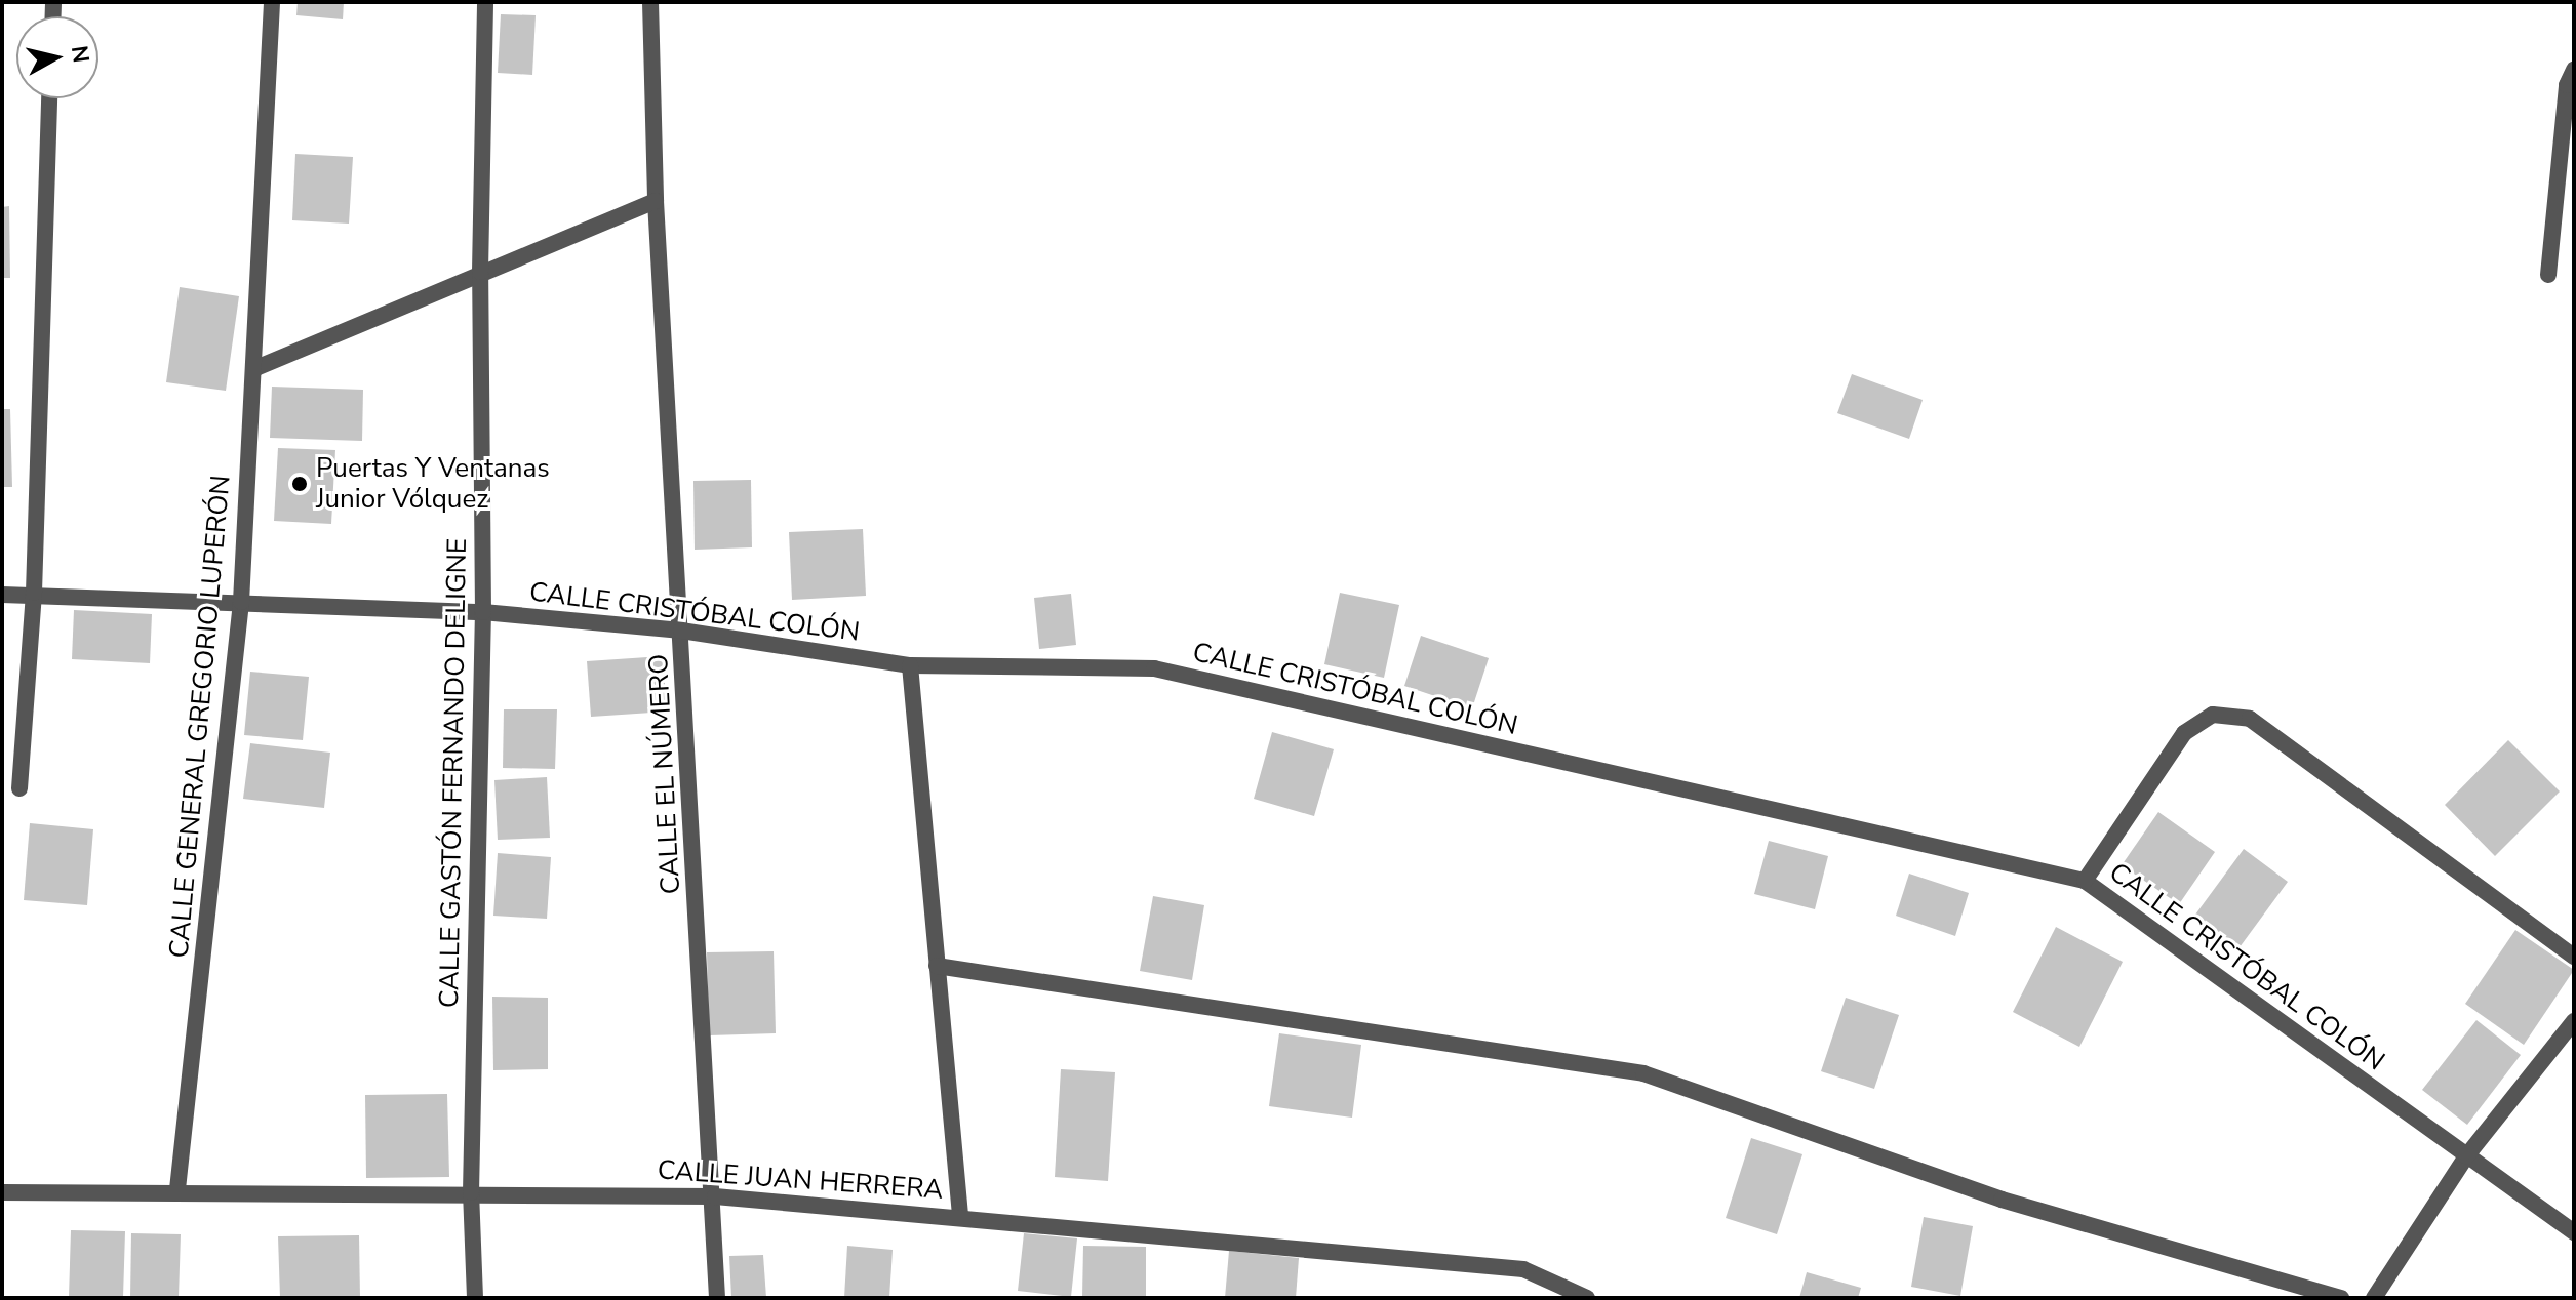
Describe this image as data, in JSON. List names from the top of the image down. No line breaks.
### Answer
{"streets":{"street":["CALLE CRISTÓBAL COLÓN","CALLE GENERAL GREGORIO LUPERÓN","CALLE GASTÓN FERNANDO DELIGNE","CALLE EL NÚMERO","CALLE JUAN HERRERA"]},"crossings":[["CALLE CRISTÓBAL COLÓN","CALLE GENERAL GREGORIO LUPERÓN"],["CALLE CRISTÓBAL COLÓN","CALLE GASTÓN FERNANDO DELIGNE"],["CALLE CRISTÓBAL COLÓN","CALLE EL NÚMERO"],["CALLE GENERAL GREGORIO LUPERÓN","CALLE JUAN HERRERA"],["CALLE GASTÓN FERNANDO DELIGNE","CALLE JUAN HERRERA"],["CALLE EL NÚMERO","CALLE JUAN HERRERA"]],"places":["Puertas Y Ventanas Junior Vólquez"],"north":"right"}
